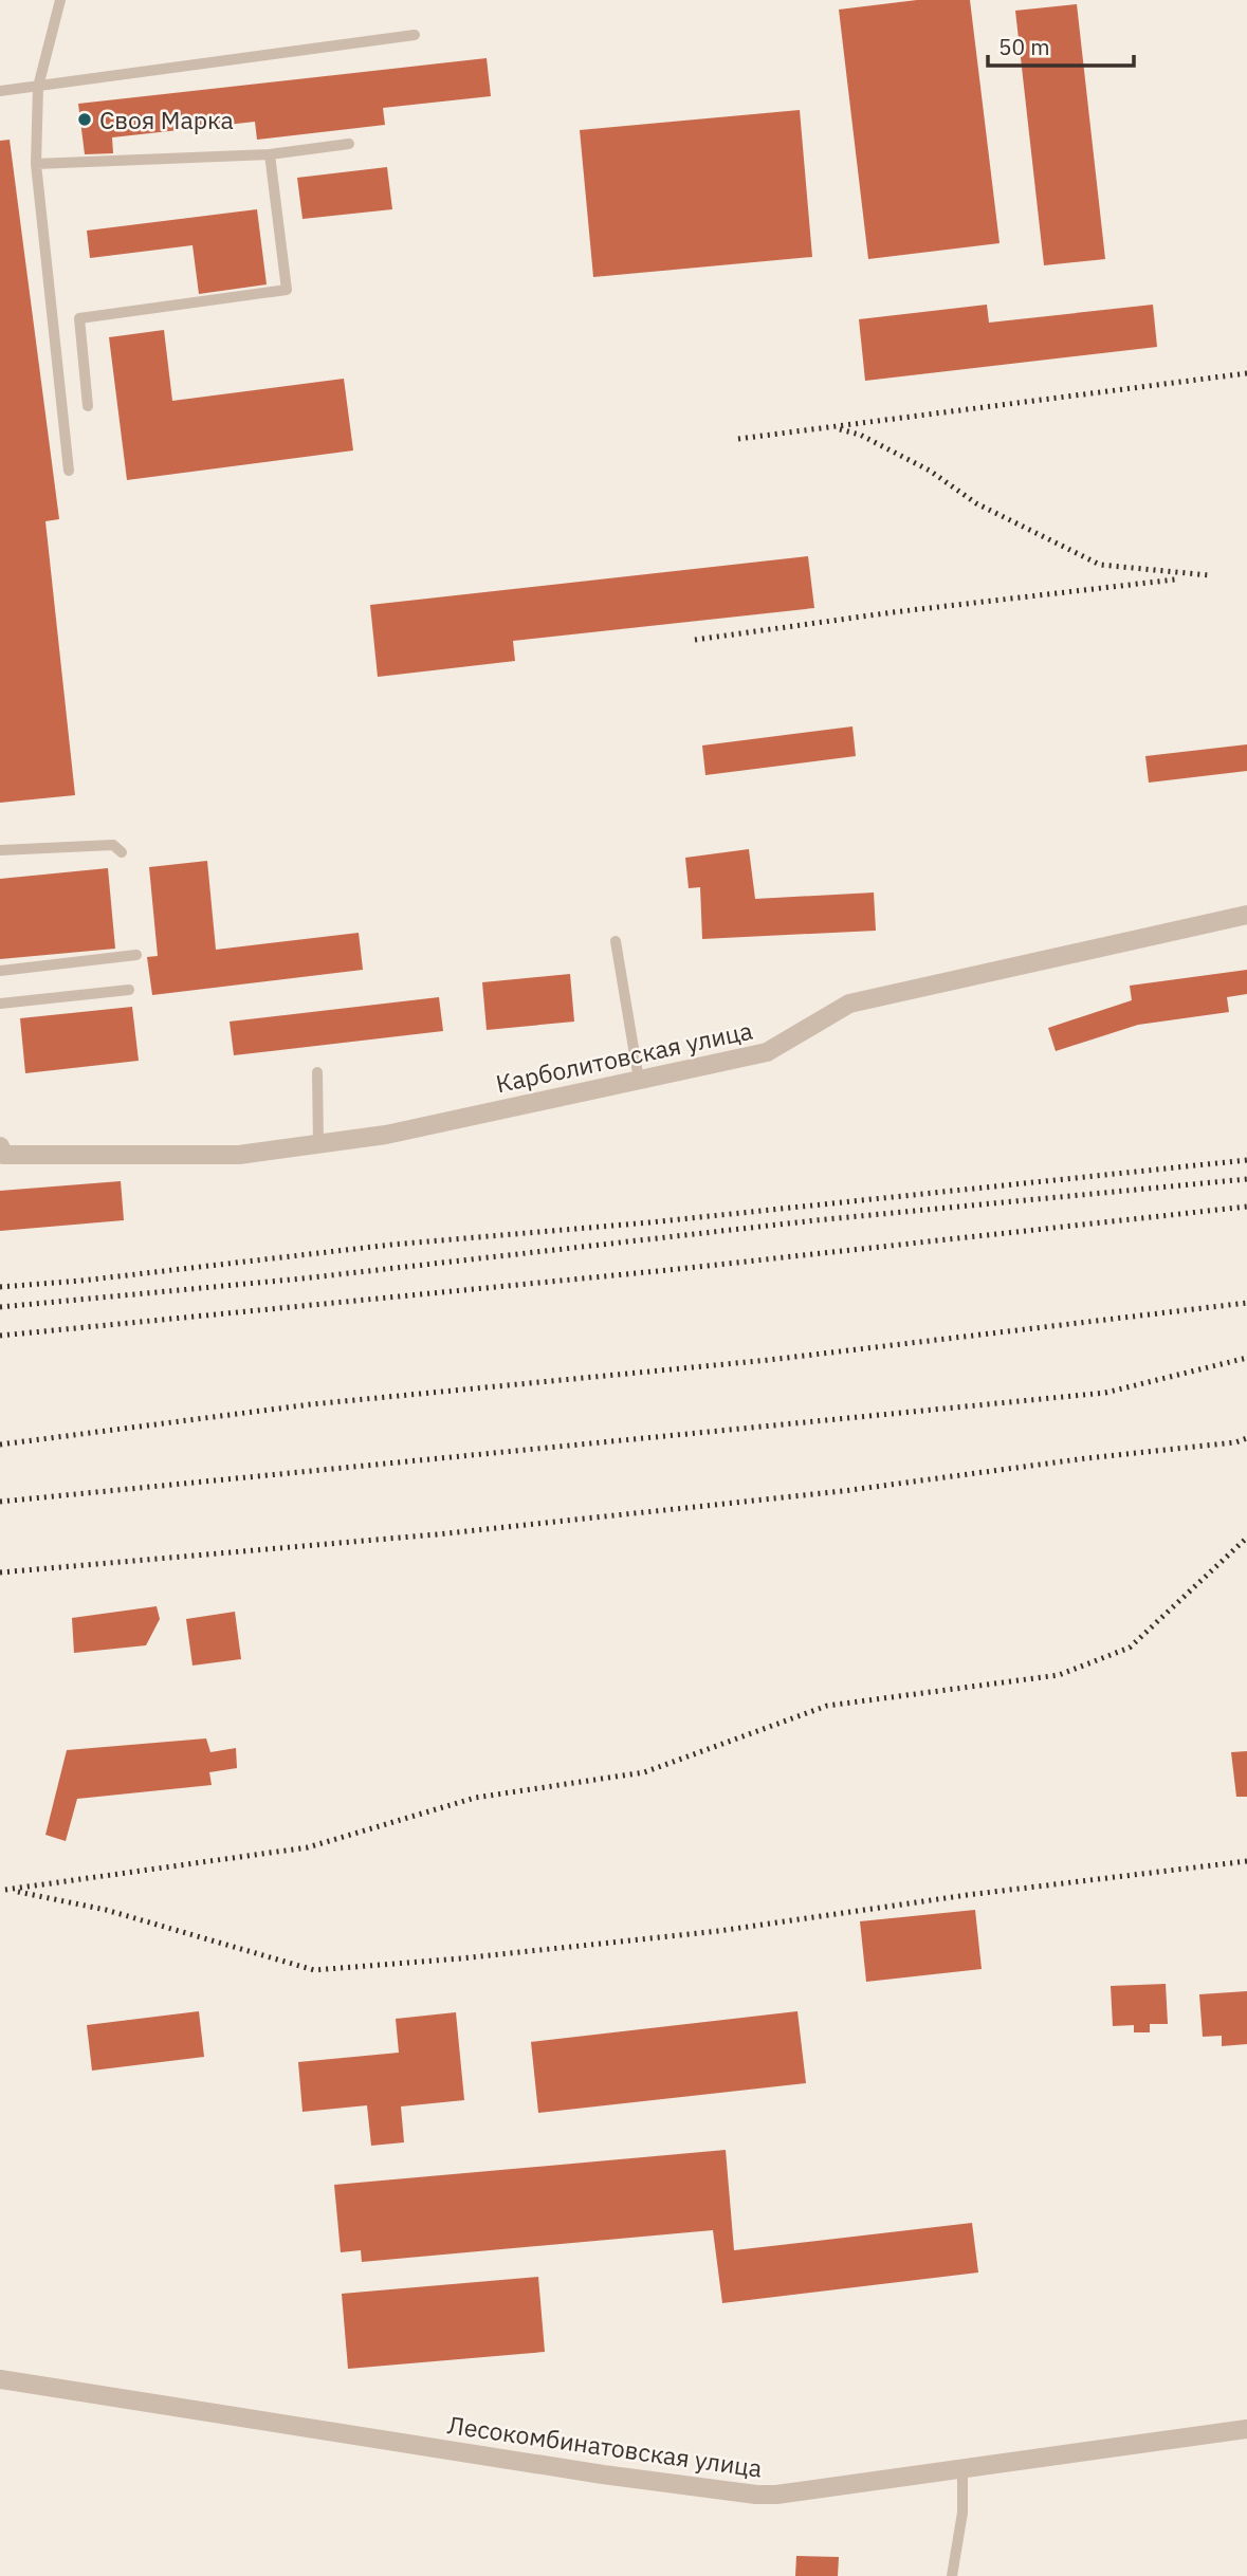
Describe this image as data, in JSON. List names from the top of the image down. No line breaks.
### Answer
{"streets":{"street":["Карболитовская улица","Лесокомбинатовская улица"]},"places":["Своя Марка"],"scale_bar":"50 m"}
